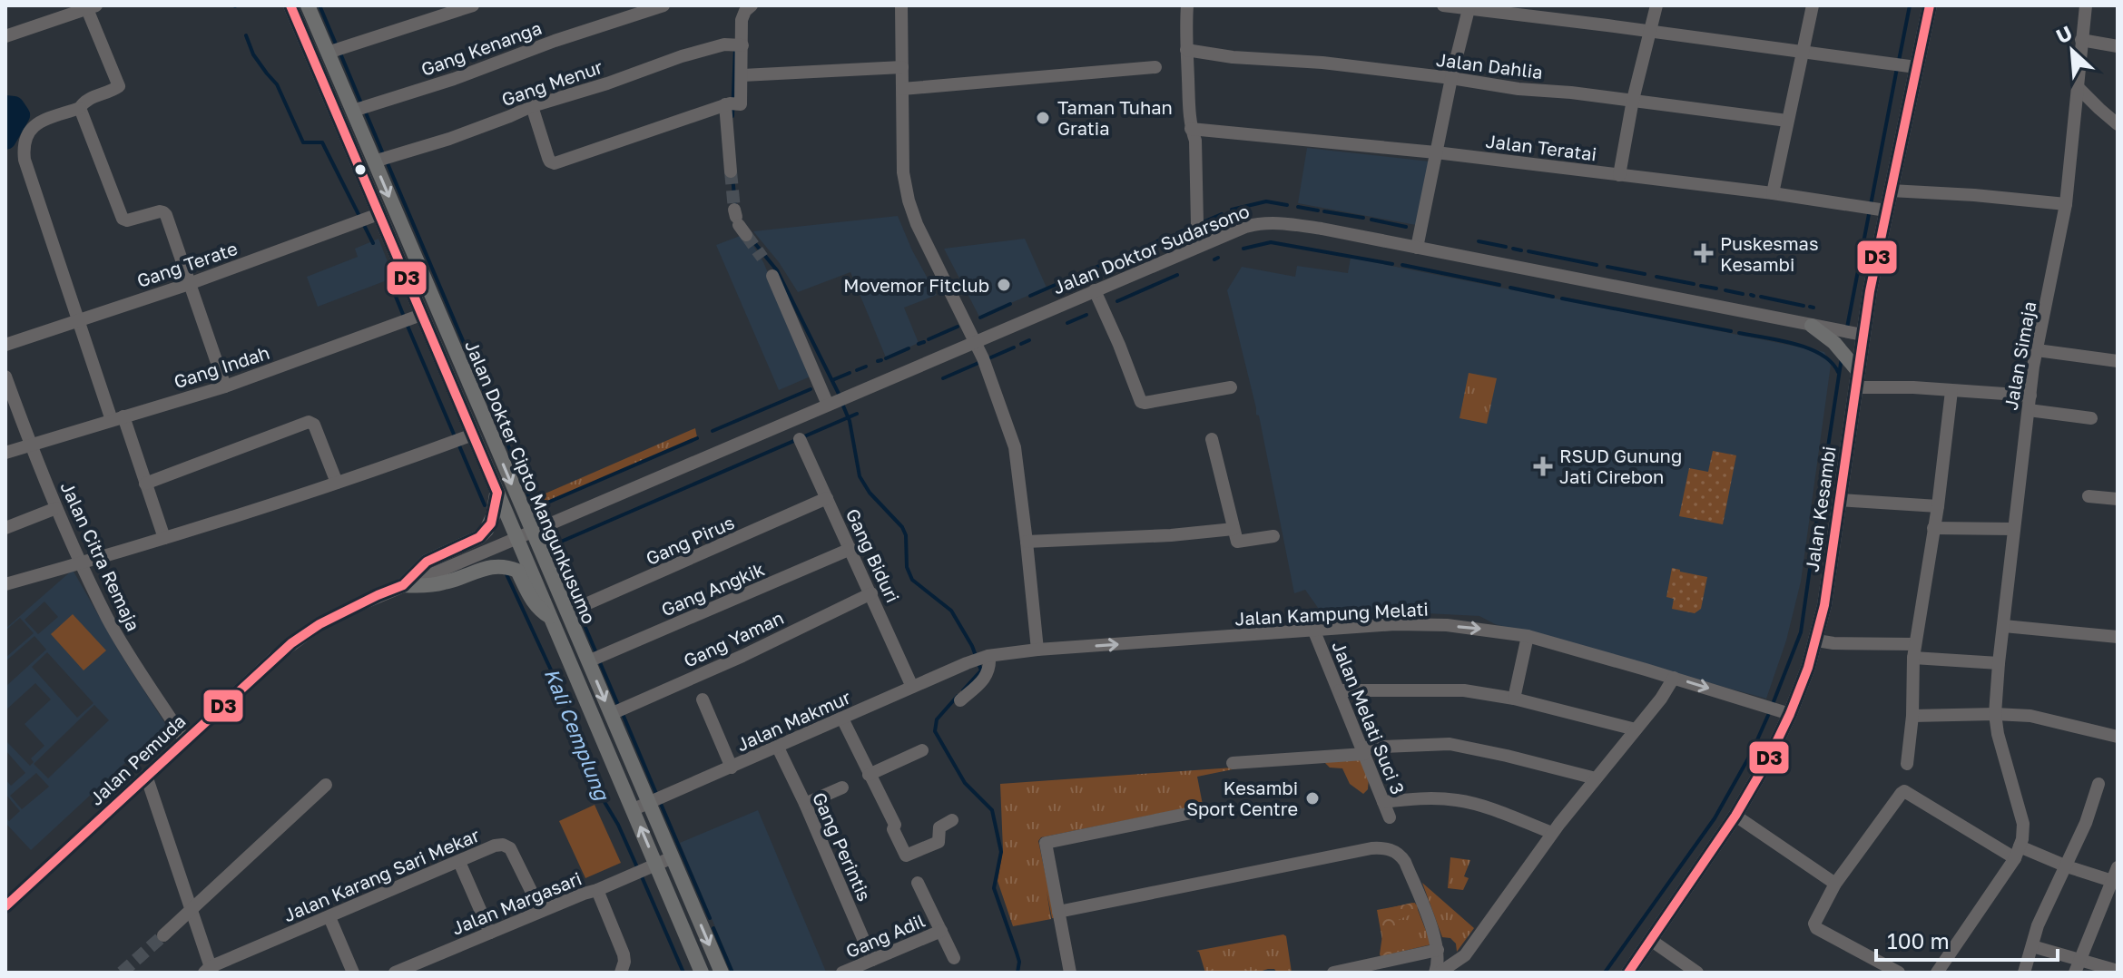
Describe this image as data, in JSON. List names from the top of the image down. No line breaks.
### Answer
{"streets":{"main road":["Jalan Dokter Cipto Mangunkusumo","Jalan Kesambi"],"street":["Gang Kenanga","Jalan Dahlia","Gang Menur","Jalan Teratai","Jalan Doktor Sudarsono","Gang Terate","Jalan Simaja","Gang Indah","Gang Pirus","Gang Biduri","Jalan Citra Remaja","Gang Angkik","Jalan Kampung Melati","Gang Yaman","Jalan Melati Suci 3","Jalan Makmur","Jalan Pemuda","Gang Perintis","Jalan Karang Sari Mekar","Jalan Margasari","Gang Adil"]},"crossings":[["Gang Kenanga","Jalan Dokter Cipto Mangunkusumo"],["Gang Menur","Jalan Dokter Cipto Mangunkusumo"],["Jalan Teratai","Jalan Kesambi"],["Jalan Doktor Sudarsono","Jalan Dokter Cipto Mangunkusumo"],["Jalan Doktor Sudarsono","Jalan Kesambi"],["Jalan Doktor Sudarsono","Gang Biduri"],["Jalan Doktor Sudarsono","Jalan Pemuda"],["Gang Terate","Jalan Dokter Cipto Mangunkusumo"],["Gang Indah","Jalan Dokter Cipto Mangunkusumo"],["Gang Indah","Jalan Citra Remaja"],["Jalan Dokter Cipto Mangunkusumo","Gang Pirus"],["Jalan Dokter Cipto Mangunkusumo","Gang Angkik"],["Jalan Dokter Cipto Mangunkusumo","Gang Yaman"],["Jalan Dokter Cipto Mangunkusumo","Jalan Makmur"],["Jalan Dokter Cipto Mangunkusumo","Jalan Pemuda"],["Jalan Dokter Cipto Mangunkusumo","Jalan Margasari"],["Jalan Kesambi","Jalan Kampung Melati"],["Gang Pirus","Gang Biduri"],["Gang Biduri","Gang Angkik"],["Gang Biduri","Gang Yaman"],["Gang Biduri","Jalan Makmur"],["Jalan Citra Remaja","Jalan Pemuda"],["Jalan Kampung Melati","Jalan Melati Suci 3"],["Jalan Kampung Melati","Jalan Makmur"],["Jalan Makmur","Gang Perintis"],["Gang Perintis","Gang Adil"],["Jalan Karang Sari Mekar","Jalan Margasari"]],"water":["Kali Cemplung"],"places":{"other":["Taman Tuhan Gratia","Movemor Fitclub","Kesambi Sport Centre"],"health":["Puskesmas Kesambi","RSUD Gunung Jati Cirebon"]},"lines":["transit line D3"],"scale_bar":"100 m","north":"top left"}
